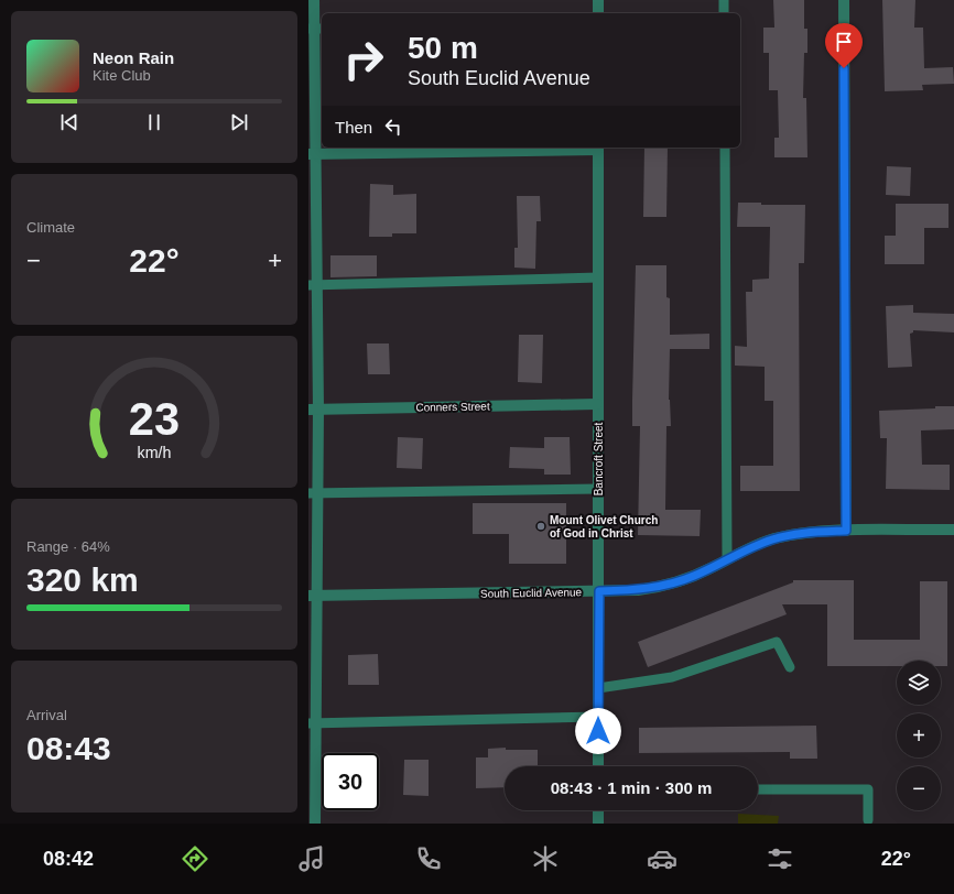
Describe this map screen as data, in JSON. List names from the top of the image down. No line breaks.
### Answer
{"streets":{"street":["Conners Street","Bancroft Street","South Euclid Avenue"]},"crossings":[["Conners Street","Bancroft Street"],["Bancroft Street","South Euclid Avenue"]],"places":["Mount Olivet Church of God in Christ"],"page":{"turn":["50 m","South Euclid Avenue"],"song":["Neon Rain","Kite Club"],"then":"Then","tile":["Climate",["Range · 64%","320 km"],["Arrival","08:43"]],"heat":["−","22°","+"],"map_buttons":["+","−"],"limit":"30","trip":"08:43 · 1 min · 300 m","tabs":["08:42","22°"],"gauge":["23","km/h"]}}
